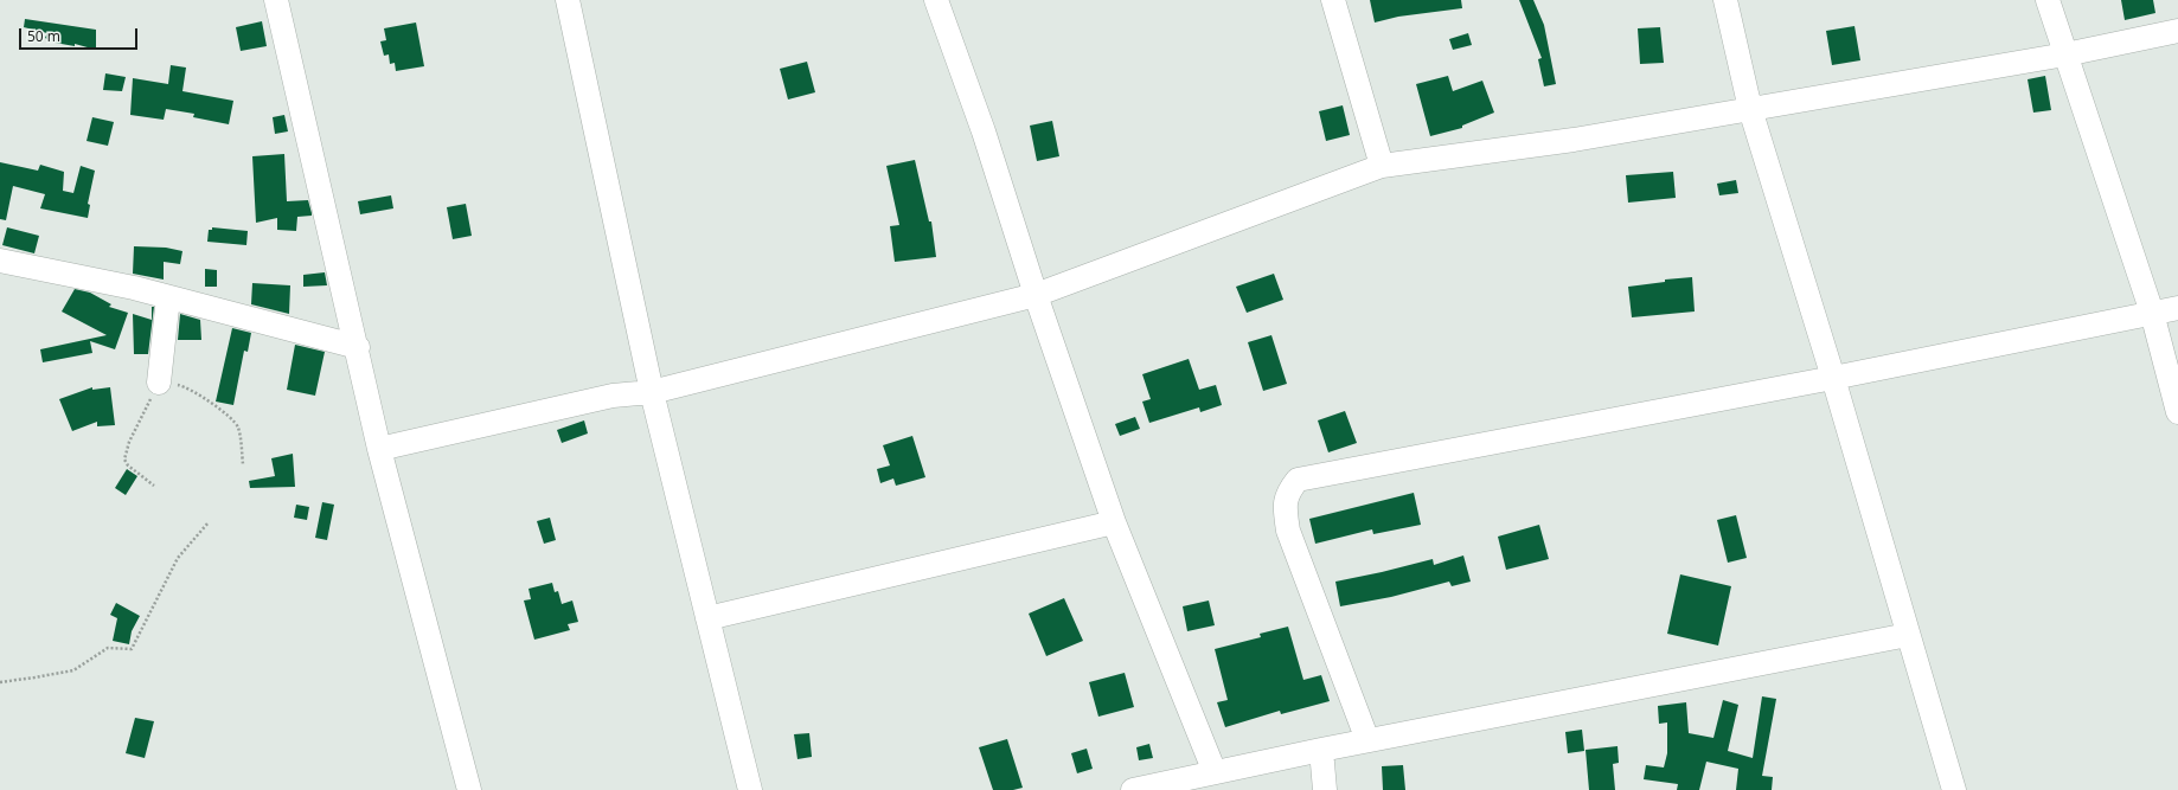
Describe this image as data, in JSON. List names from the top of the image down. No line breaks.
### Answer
{"scale_bar":"50 m"}
